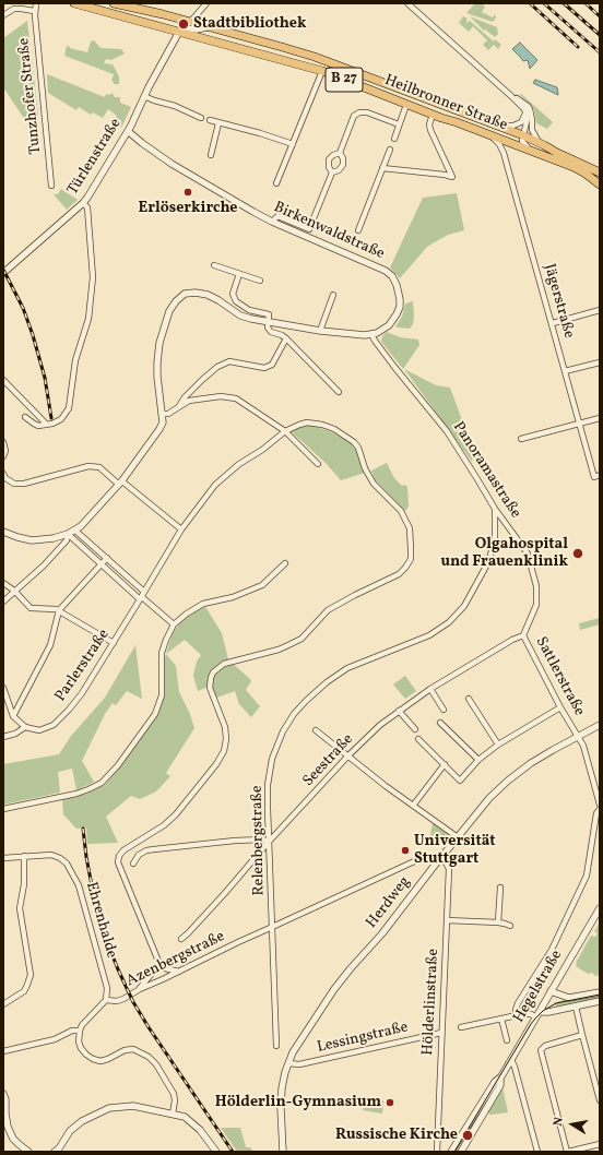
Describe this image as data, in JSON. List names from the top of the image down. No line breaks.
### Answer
{"streets":{"main road":["B 27","Heilbronner Straße"],"street":["Tunzhofer Straße","Türlenstraße","Birkenwaldstraße","Jägerstraße","Panoramastraße","Parlerstraße","Sattlerstraße","Seestraße","Relenbergstraße","Herdweg","Ehrenhalde","Azenbergstraße","Hegelstraße","Hölderlinstraße","Lessingstraße"]},"crossings":[["Heilbronner Straße","Türlenstraße"],["Heilbronner Straße","Jägerstraße"],["Türlenstraße","Birkenwaldstraße"],["Birkenwaldstraße","Panoramastraße"],["Panoramastraße","Sattlerstraße"],["Panoramastraße","Seestraße"],["Panoramastraße","Relenbergstraße"],["Sattlerstraße","Seestraße"],["Sattlerstraße","Herdweg"],["Seestraße","Relenbergstraße"],["Relenbergstraße","Azenbergstraße"],["Herdweg","Azenbergstraße"],["Herdweg","Hölderlinstraße"],["Herdweg","Lessingstraße"],["Ehrenhalde","Azenbergstraße"],["Azenbergstraße","Hölderlinstraße"],["Hölderlinstraße","Lessingstraße"]],"places":["Stadtbibliothek","Erlöserkirche","Olgahospital und Frauenklinik","Universität Stuttgart","Hölderlin-Gymnasium","Russische Kirche"],"north":"left"}
